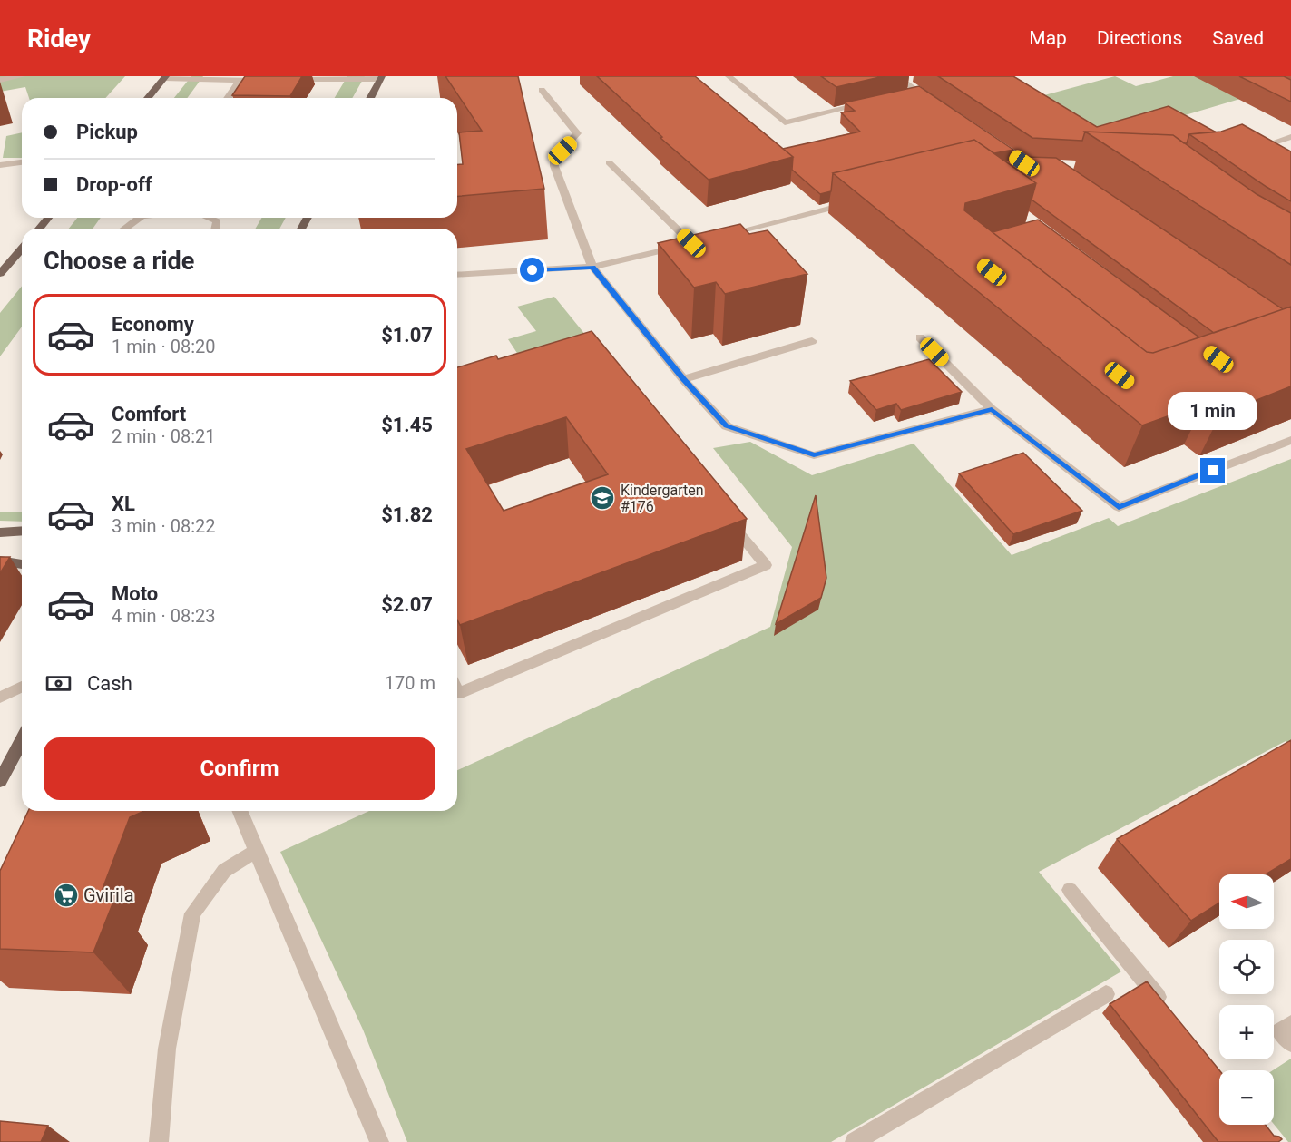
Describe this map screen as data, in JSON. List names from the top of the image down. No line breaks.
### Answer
{"places":{"school or university":["Kindergarten #176"],"supermarket":["Gvirila"]},"north":"left","page":{"header":"Ridey","nav":["Map","Directions","Saved"],"banner":["Pickup","Drop-off"],"heading":"Choose a ride","list":[{"name":"Economy","note":"1 min · 08:20","value":"$1.07"},{"name":"Comfort","note":"2 min · 08:21","value":"$1.45"},{"name":"XL","note":"3 min · 08:22","value":"$1.82"},{"name":"Moto","note":"4 min · 08:23","value":"$2.07"}],"bubble":"1 min","pay":["Cash","170 m"],"buttons":"Confirm","map_buttons":["+","−"]}}
